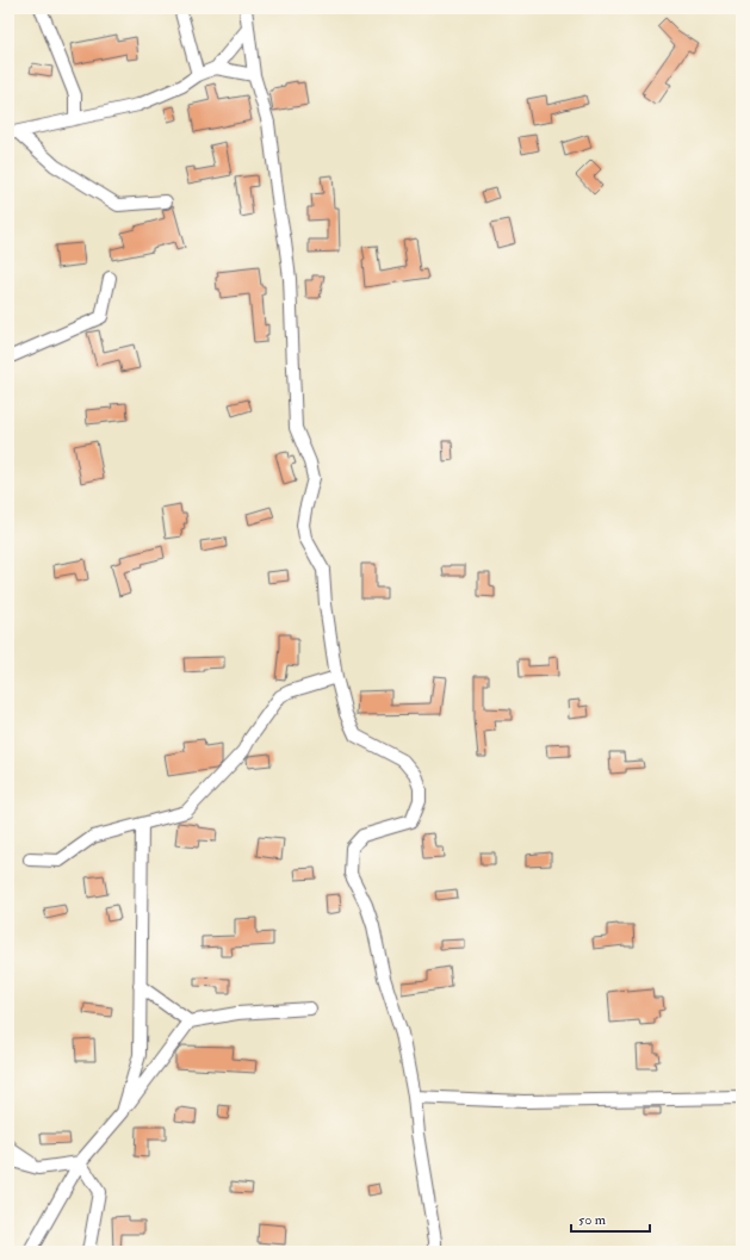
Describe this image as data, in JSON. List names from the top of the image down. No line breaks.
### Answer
{"scale_bar":"50 m"}
